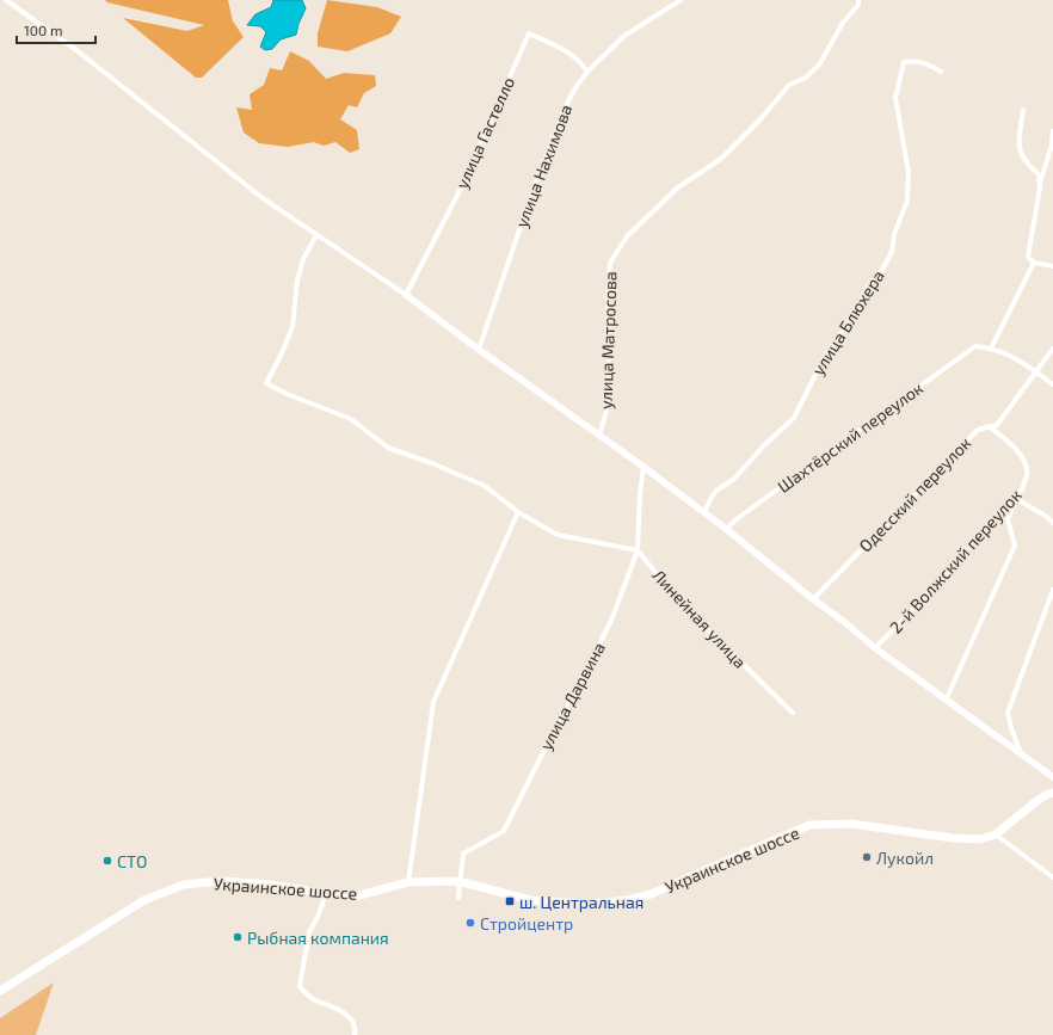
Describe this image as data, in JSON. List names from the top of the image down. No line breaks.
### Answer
{"streets":{"highway":["Украинское шоссе"],"street":["улица Гастелло","улица Нахимова","улица Блюхера","улица Матросова","Шахтёрский переулок","Одесский переулок","2-й Волжский переулок","Линейная улица","улица Дарвина"]},"crossings":[["улица Гастелло","улица Нахимова"],["Одесский переулок","2-й Волжский переулок"],["Линейная улица","улица Дарвина"],["улица Дарвина","Украинское шоссе"]],"places":{"other":["Лукойл","СТО","Стройцентр","Рыбная компания"],"transit":["ш. Центральная"]},"scale_bar":"100 m"}
